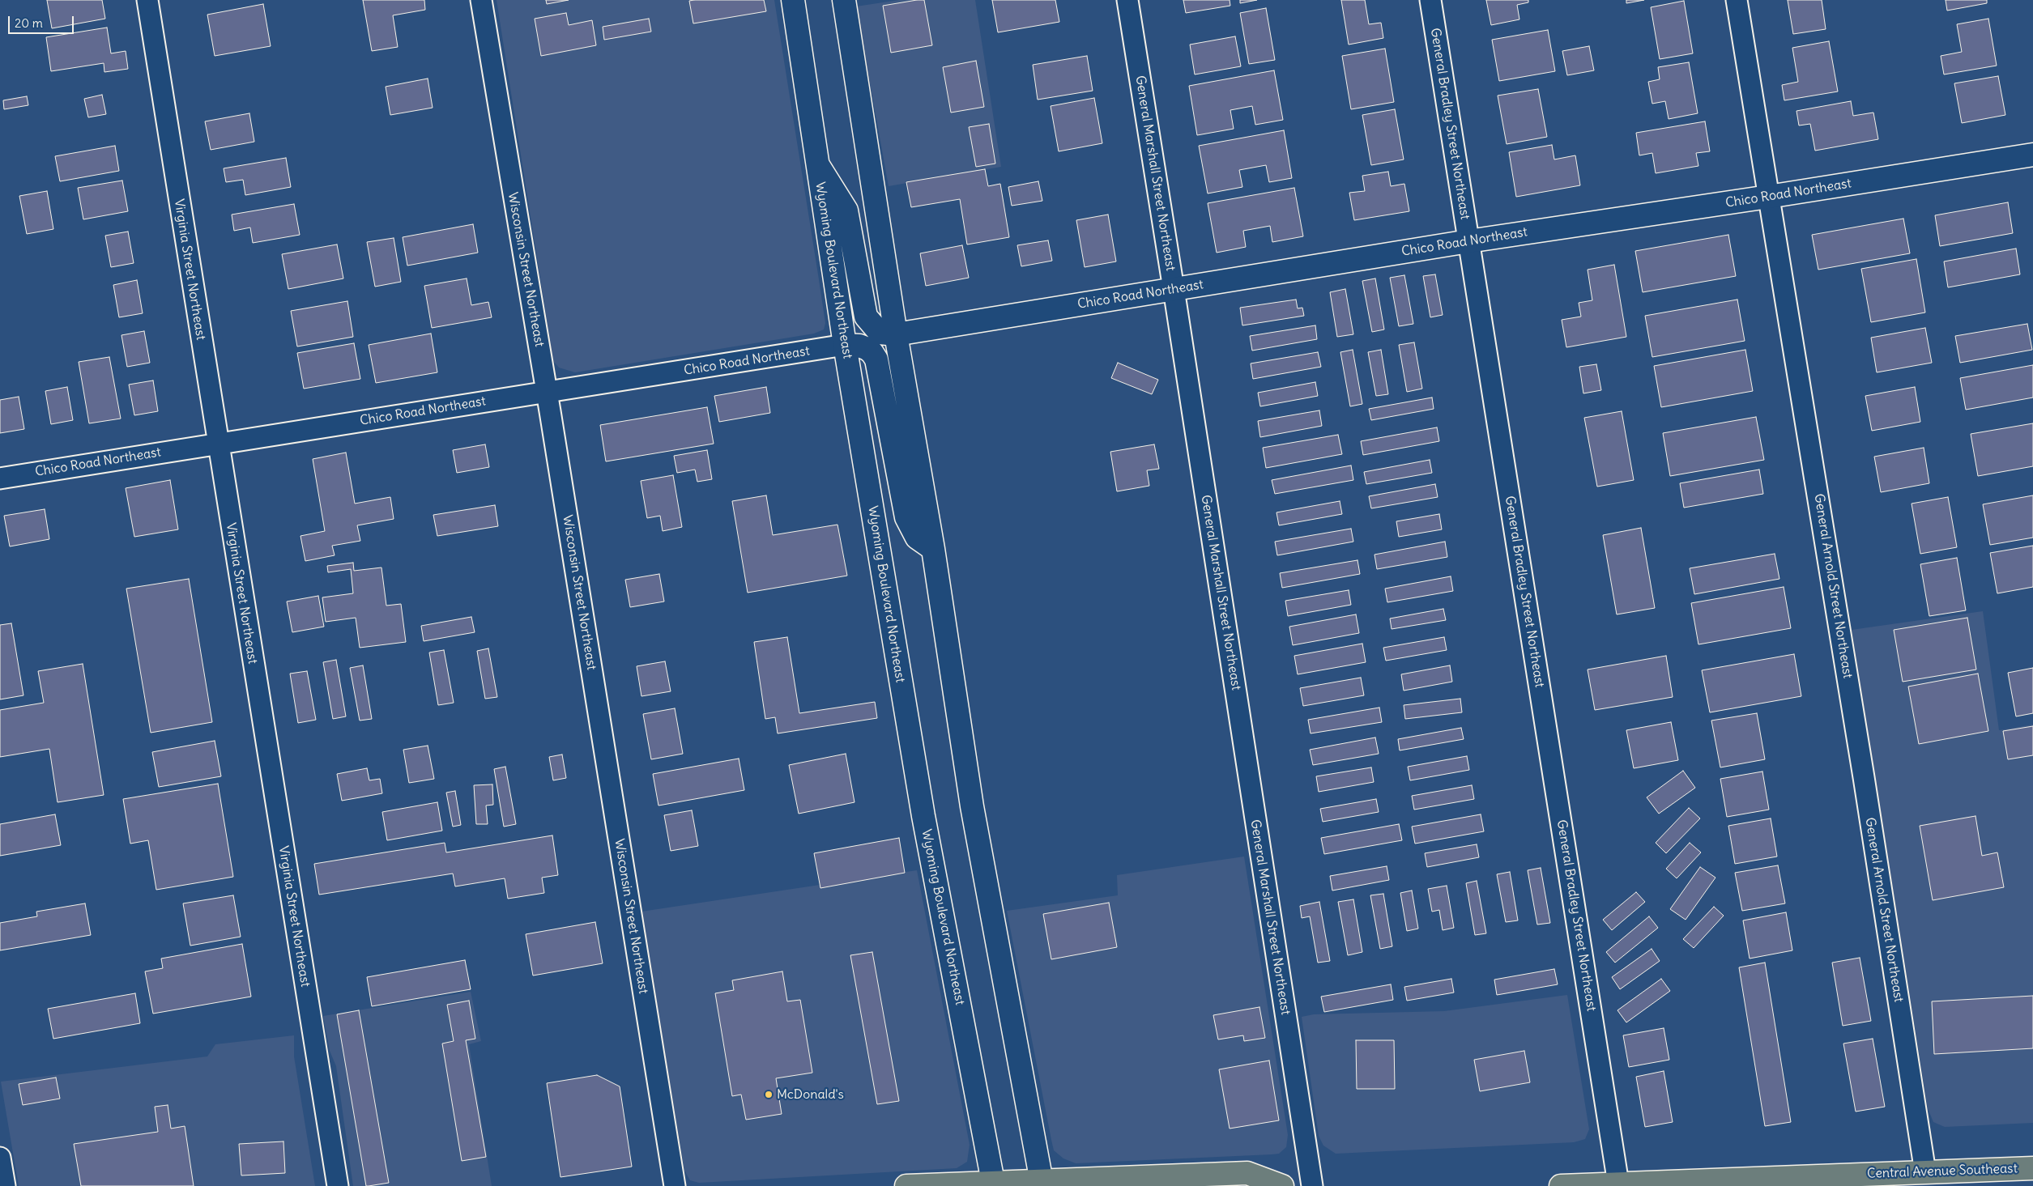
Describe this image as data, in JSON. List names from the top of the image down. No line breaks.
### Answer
{"streets":{"main road":["Chico Road Northeast","Wyoming Boulevard Northeast","Central Avenue Southeast"],"street":["General Bradley Street Northeast","General Marshall Street Northeast","Virginia Street Northeast","Wisconsin Street Northeast","General Arnold Street Northeast"]},"crossings":[["General Bradley Street Northeast","Chico Road Northeast"],["General Bradley Street Northeast","Central Avenue Southeast"],["General Marshall Street Northeast","Chico Road Northeast"],["Chico Road Northeast","Virginia Street Northeast"],["Chico Road Northeast","Wisconsin Street Northeast"],["Chico Road Northeast","Wyoming Boulevard Northeast"],["Chico Road Northeast","General Arnold Street Northeast"],["General Arnold Street Northeast","Central Avenue Southeast"]],"places":["McDonald's"],"scale_bar":"20 m"}
